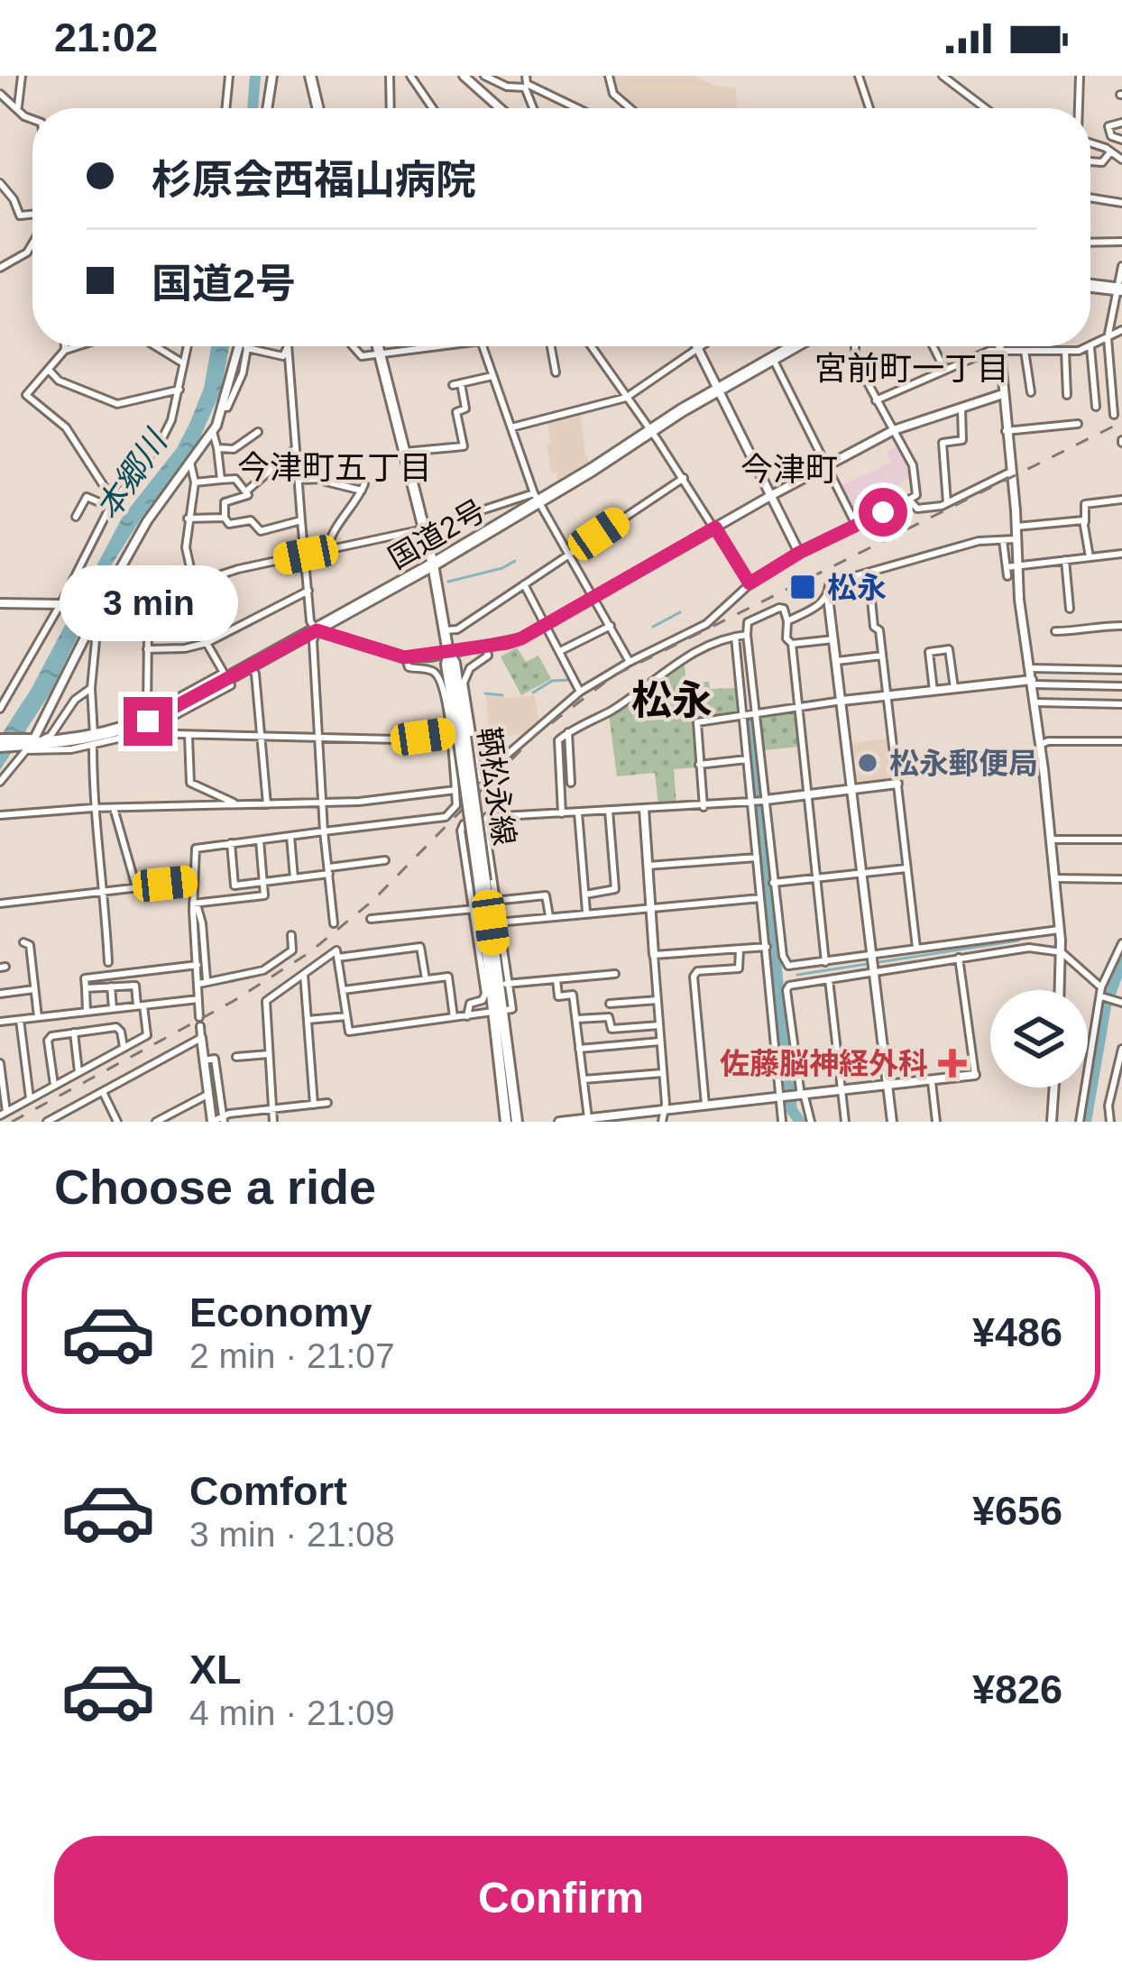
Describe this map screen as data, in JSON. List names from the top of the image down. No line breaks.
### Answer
{"streets":{"highway":["国道2号"],"main road":["鞆松永線"]},"crossings":[["国道2号","鞆松永線"]],"districts":["宮前町一丁目","今津町五丁目","今津町","松永"],"water":["本郷川"],"places":{"transit":["松永"],"other":["松永郵便局"],"health":["佐藤脳神経外科"]},"page":{"status":"21:02","banner":["杉原会西福山病院","国道2号"],"bubble":"3 min","heading":"Choose a ride","list":[{"name":"Economy","note":"2 min · 21:07","value":"¥486"},{"name":"Comfort","note":"3 min · 21:08","value":"¥656"},{"name":"XL","note":"4 min · 21:09","value":"¥826"}],"buttons":"Confirm"}}
